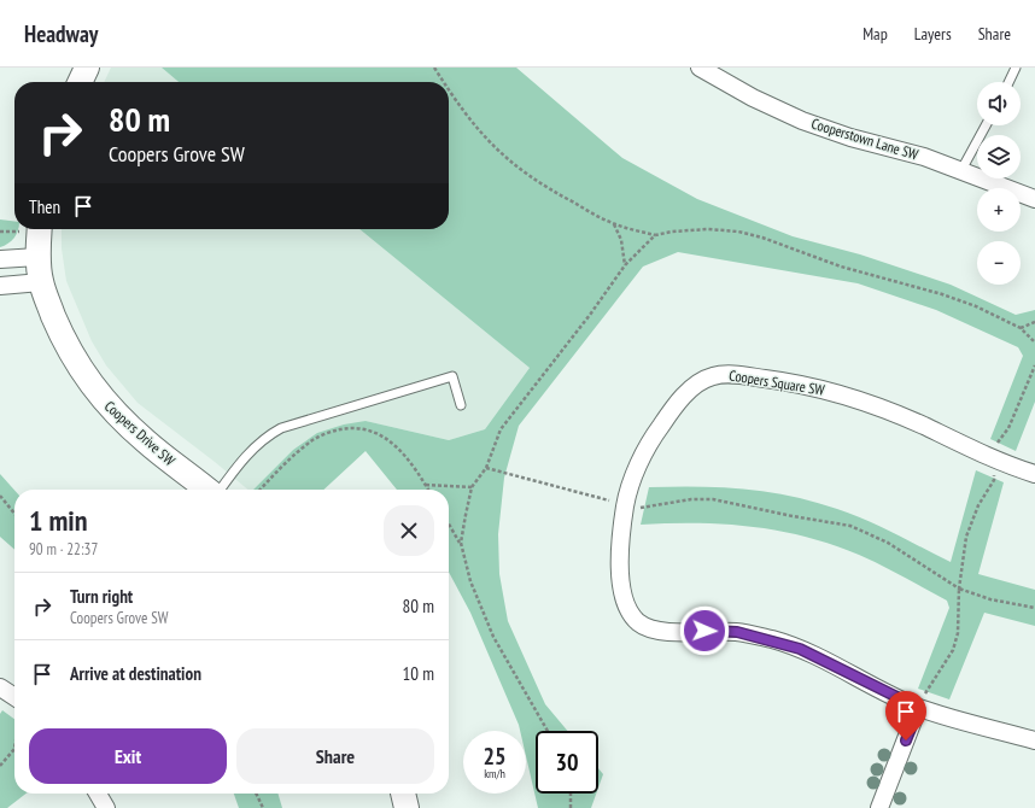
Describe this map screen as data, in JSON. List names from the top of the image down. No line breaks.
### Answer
{"streets":{"street":["Cooperstown Lane SW","Coopers Square SW","Coopers Drive SW"]},"page":{"header":"Headway","nav":["Map","Layers","Share"],"map_buttons":["+","−"],"turn":["80 m","Coopers Grove SW"],"then":"Then","heading":["1 min","90 m · 22:37"],"list":[{"name":"Turn right","note":"Coopers Grove SW","value":"80 m"},{"name":"Arrive at destination","value":"10 m"}],"buttons":["Exit","Share"],"speed":"25 km/h","limit":"30"}}
